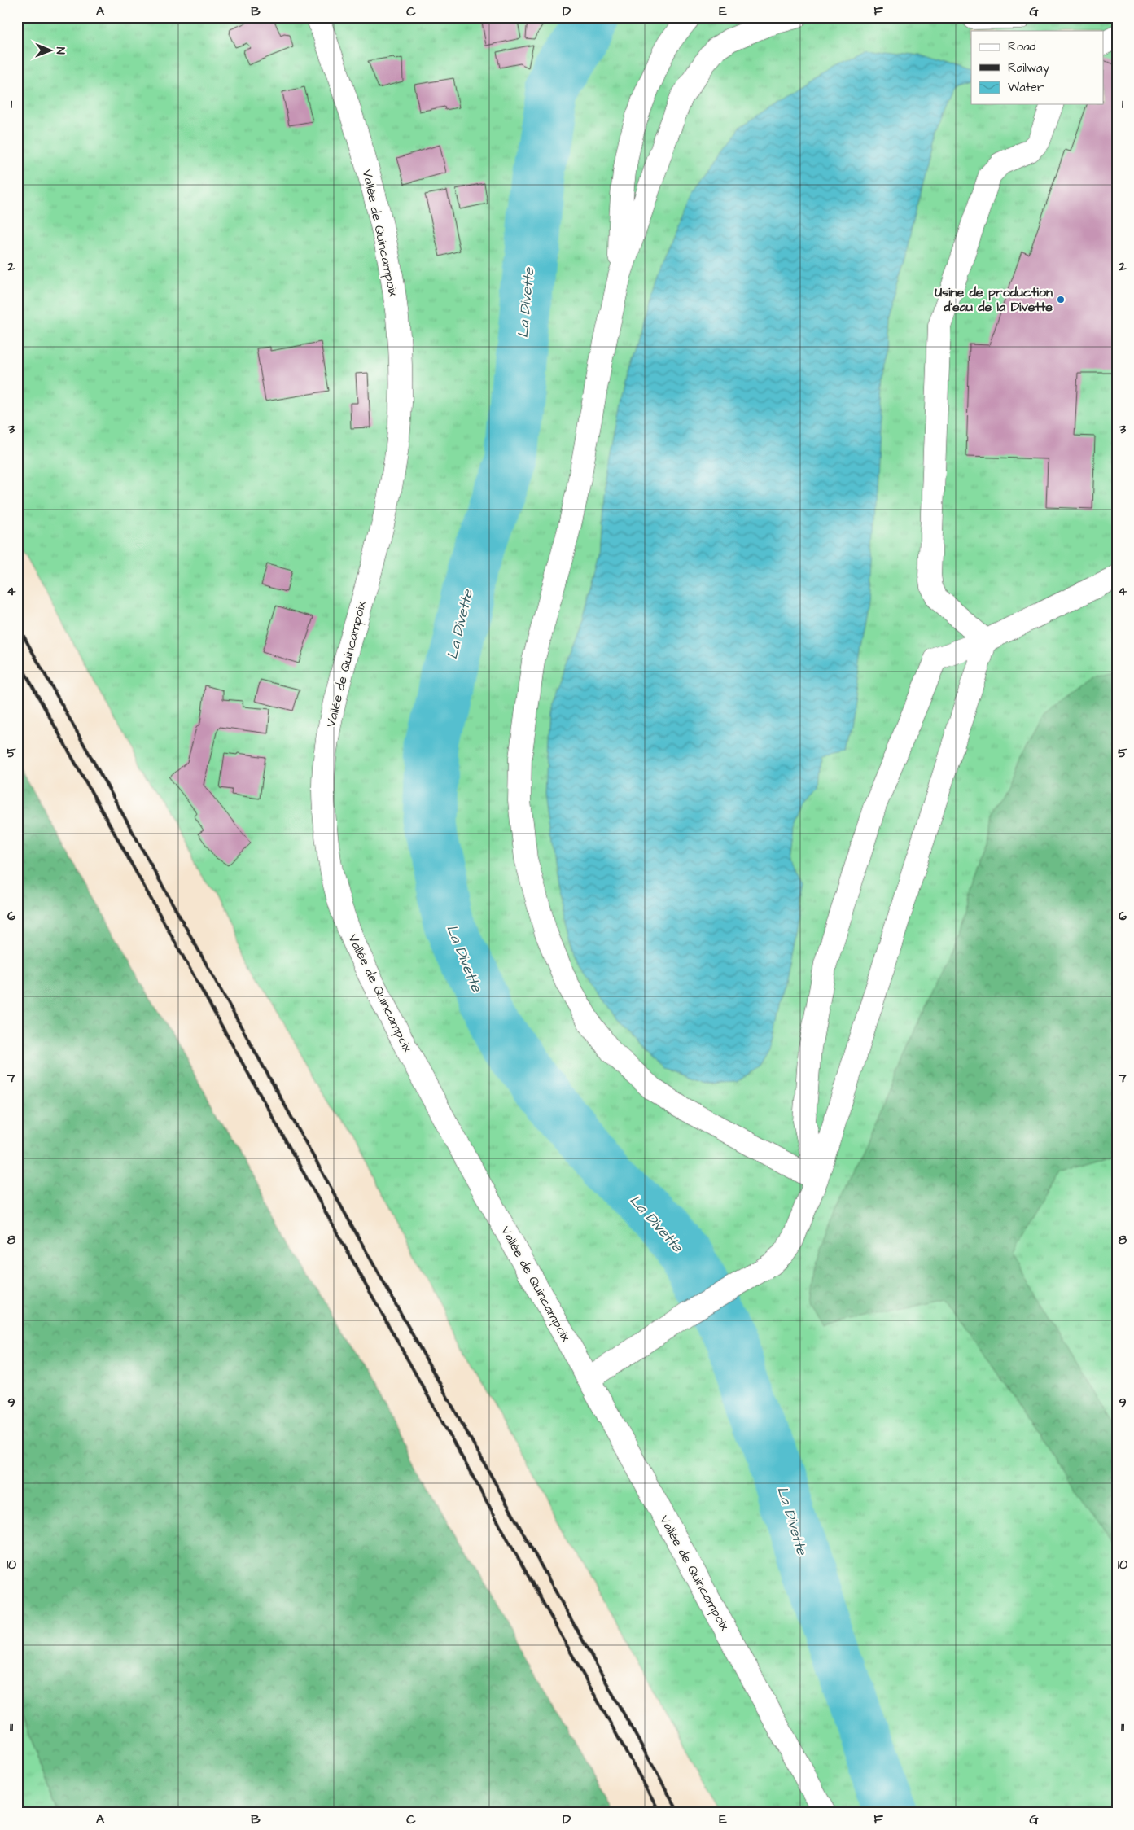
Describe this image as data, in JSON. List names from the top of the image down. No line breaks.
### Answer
{"streets":{"main road":["Vallée de Quincampoix"]},"water":["La Divette"],"places":["Usine de production d'eau de la Divette"],"legend":["Road","Railway","Water"],"north":"right","grid":{"columns":["A","B","C","D","E","F","G"],"rows":["1","2","3","4","5","6","7","8","9","10","11"]}}
